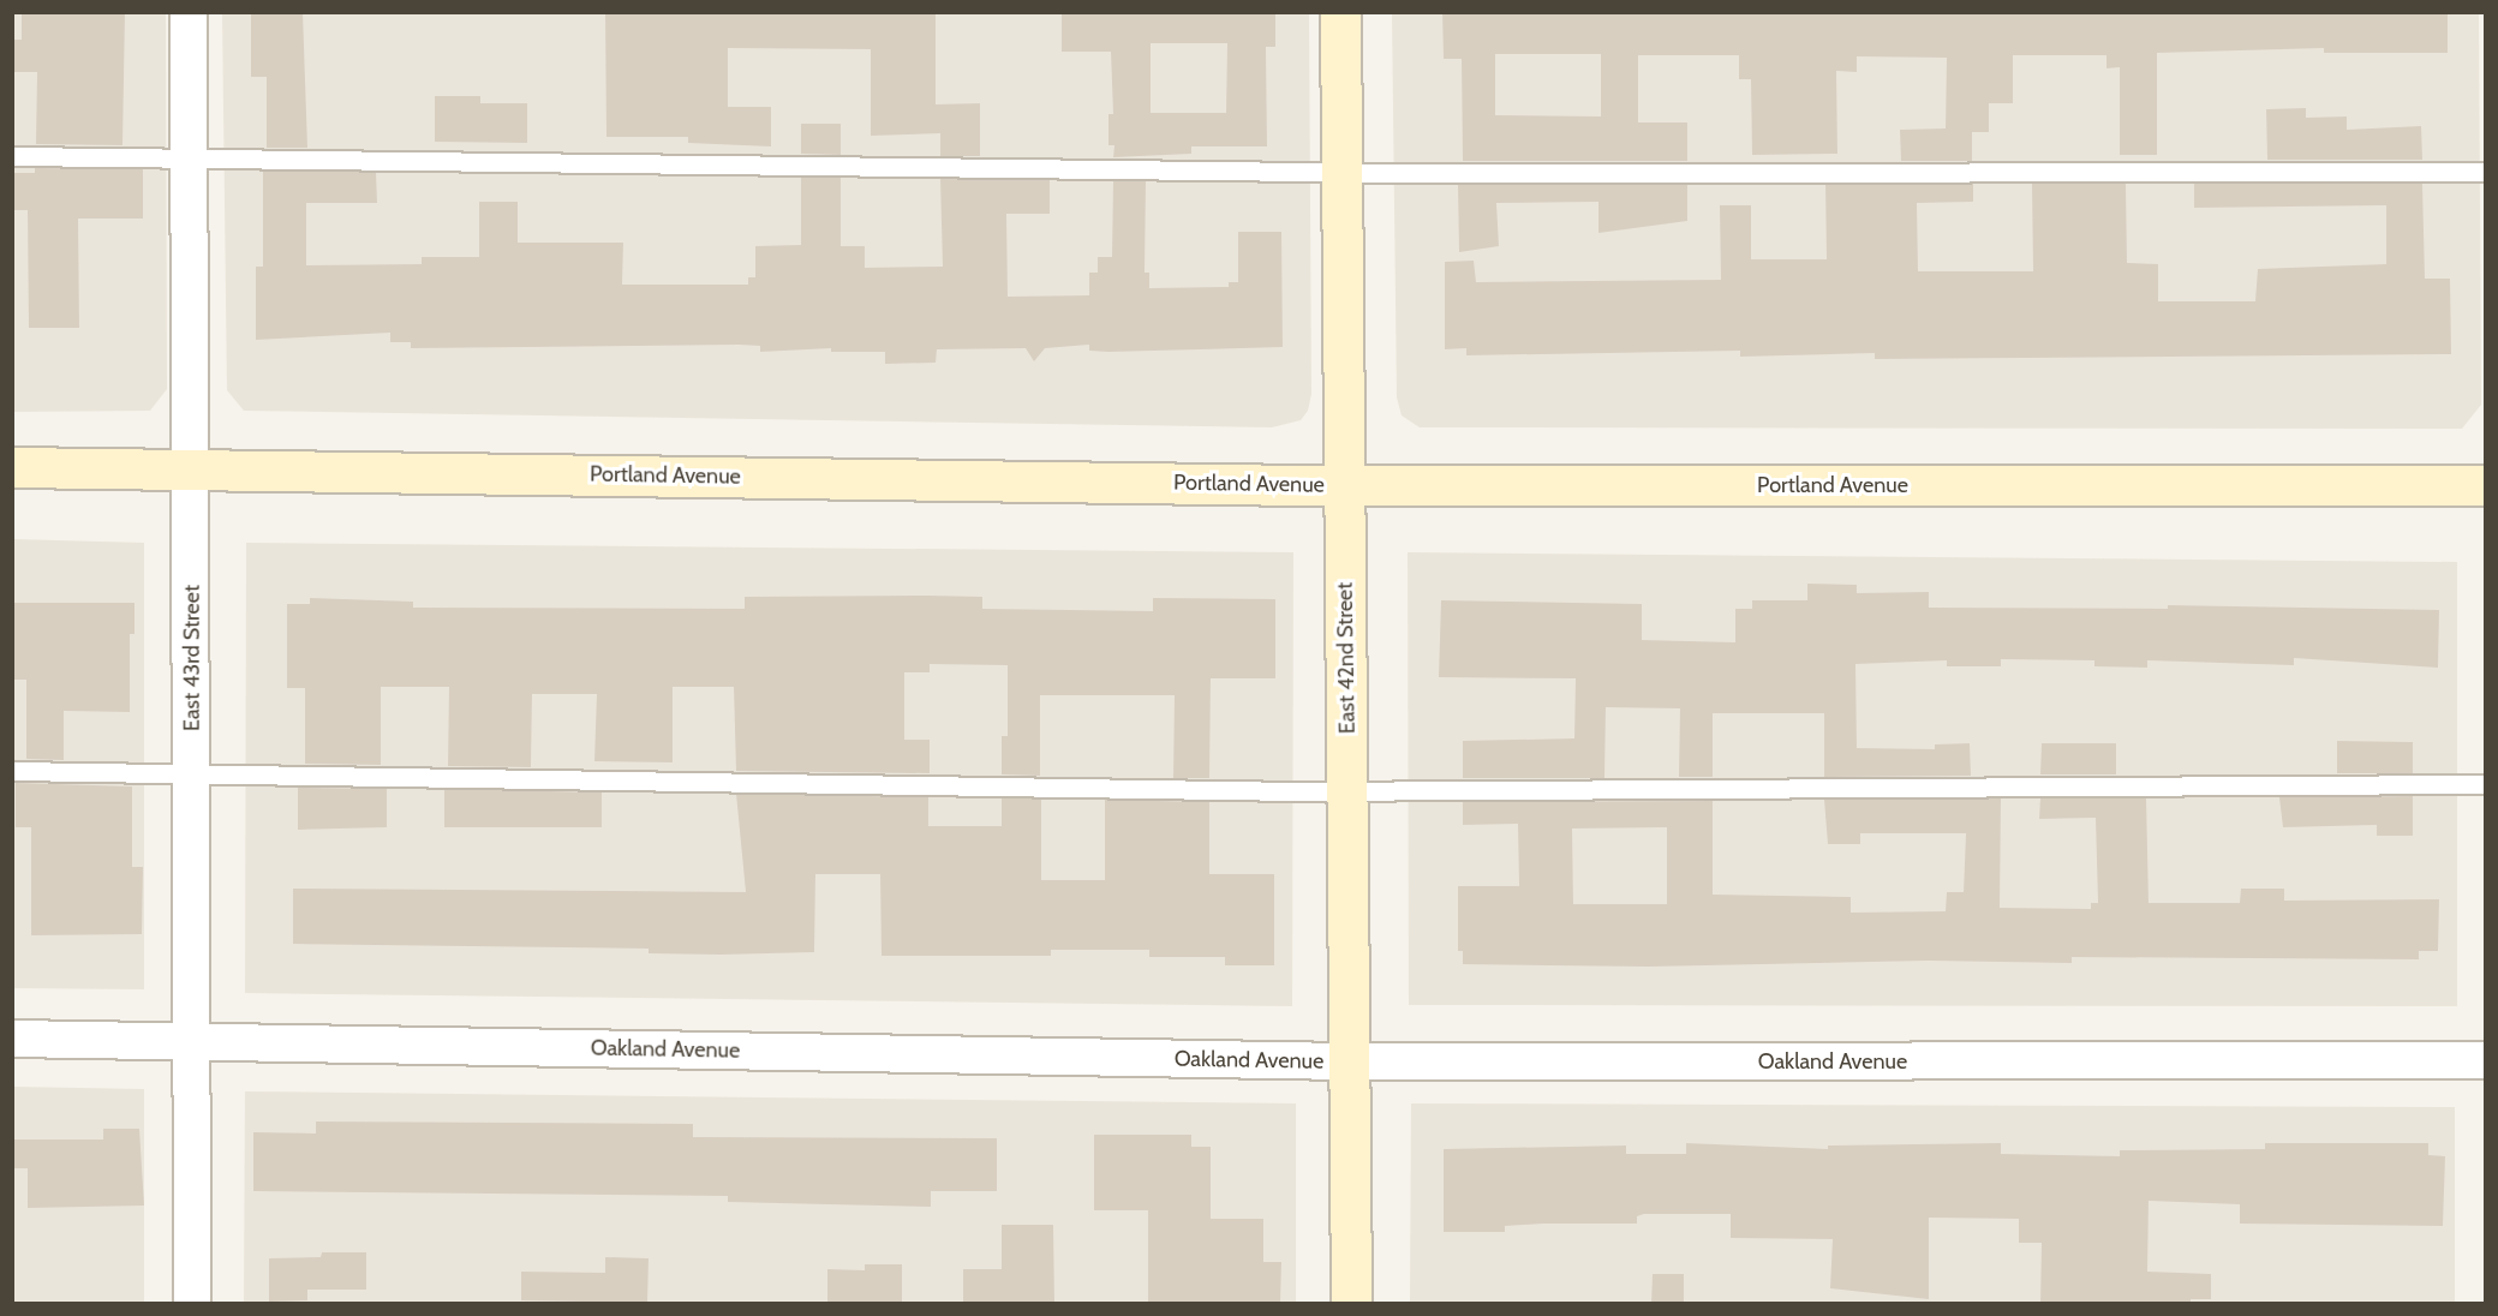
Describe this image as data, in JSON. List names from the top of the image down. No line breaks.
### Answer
{"streets":{"street":["Portland Avenue","East 43rd Street","East 42nd Street","Oakland Avenue"]},"crossings":[["Portland Avenue","East 43rd Street"],["Portland Avenue","East 42nd Street"],["East 43rd Street","Oakland Avenue"],["East 42nd Street","Oakland Avenue"]]}
